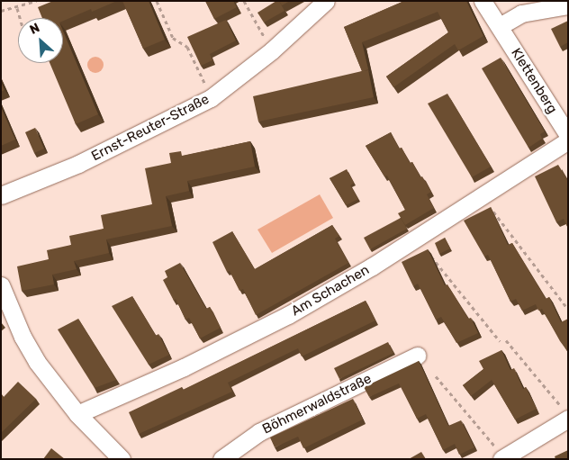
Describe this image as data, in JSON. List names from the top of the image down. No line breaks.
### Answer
{"streets":{"street":["Klettenberg","Ernst-Reuter-Straße","Am Schachen","Böhmerwaldstraße"]},"north":"top left"}
